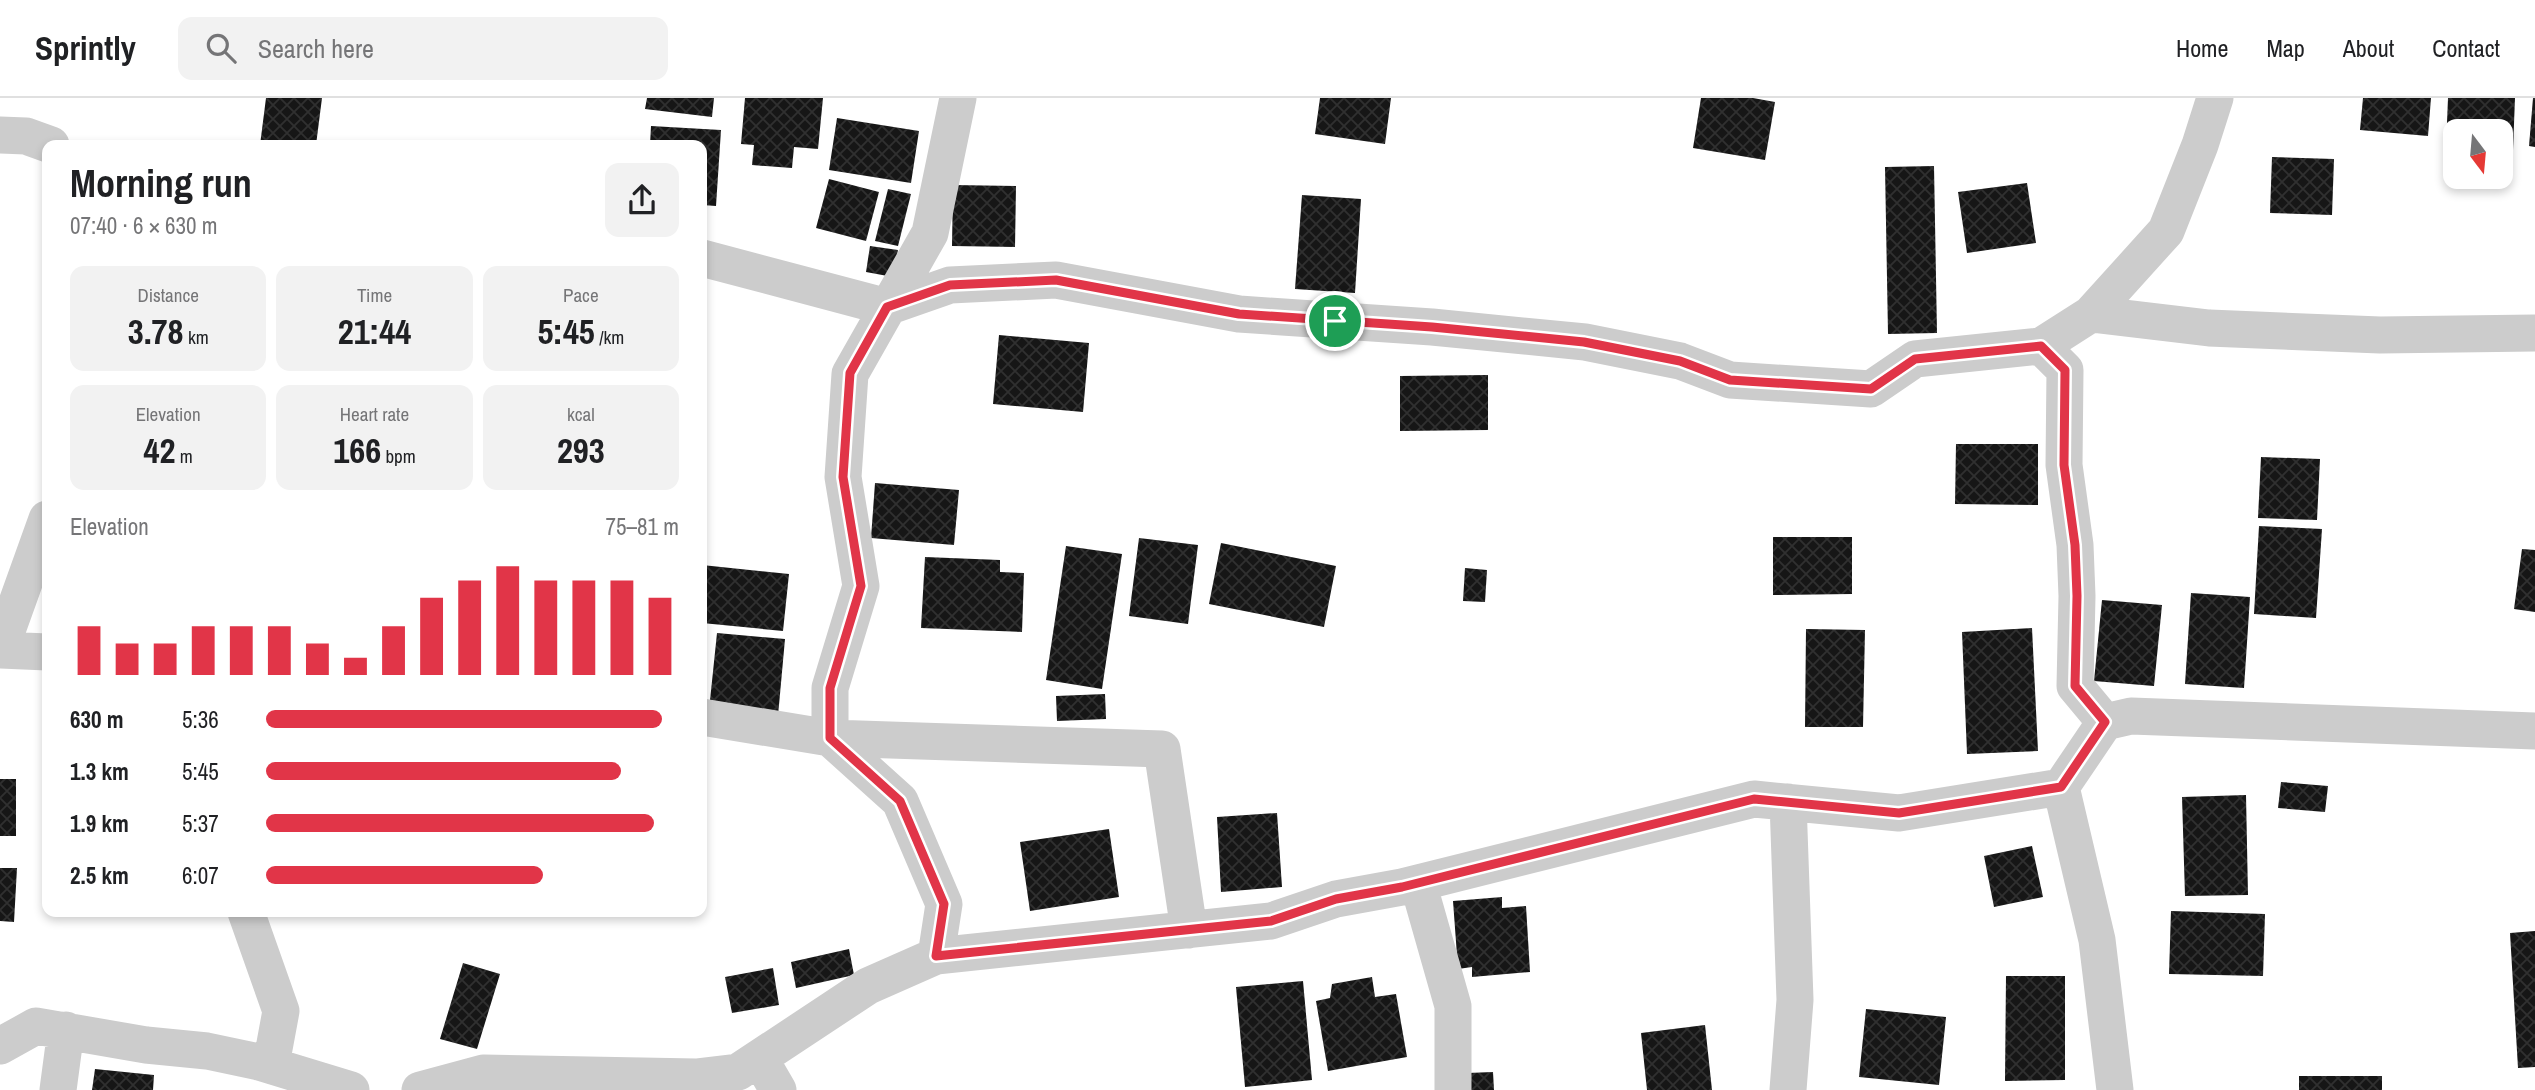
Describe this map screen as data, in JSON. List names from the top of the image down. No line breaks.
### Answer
{"north":"bottom","page":{"header":"Sprintly","search":"Search here","nav":["Home","Map","About","Contact"],"heading":["Morning run","07:40 · 6 × 630 m"],"stats":[["Distance","3.78 km"],["Time","21:44"],["Pace","5:45 /km"],["Elevation","42 m"],["Heart rate","166 bpm"],["kcal","293"]],"chart":["Elevation","75–81 m"],"list":[{"name":"630 m","note":"5:36"},{"name":"1.3 km","note":"5:45"},{"name":"1.9 km","note":"5:37"},{"name":"2.5 km","note":"6:07"}]}}
